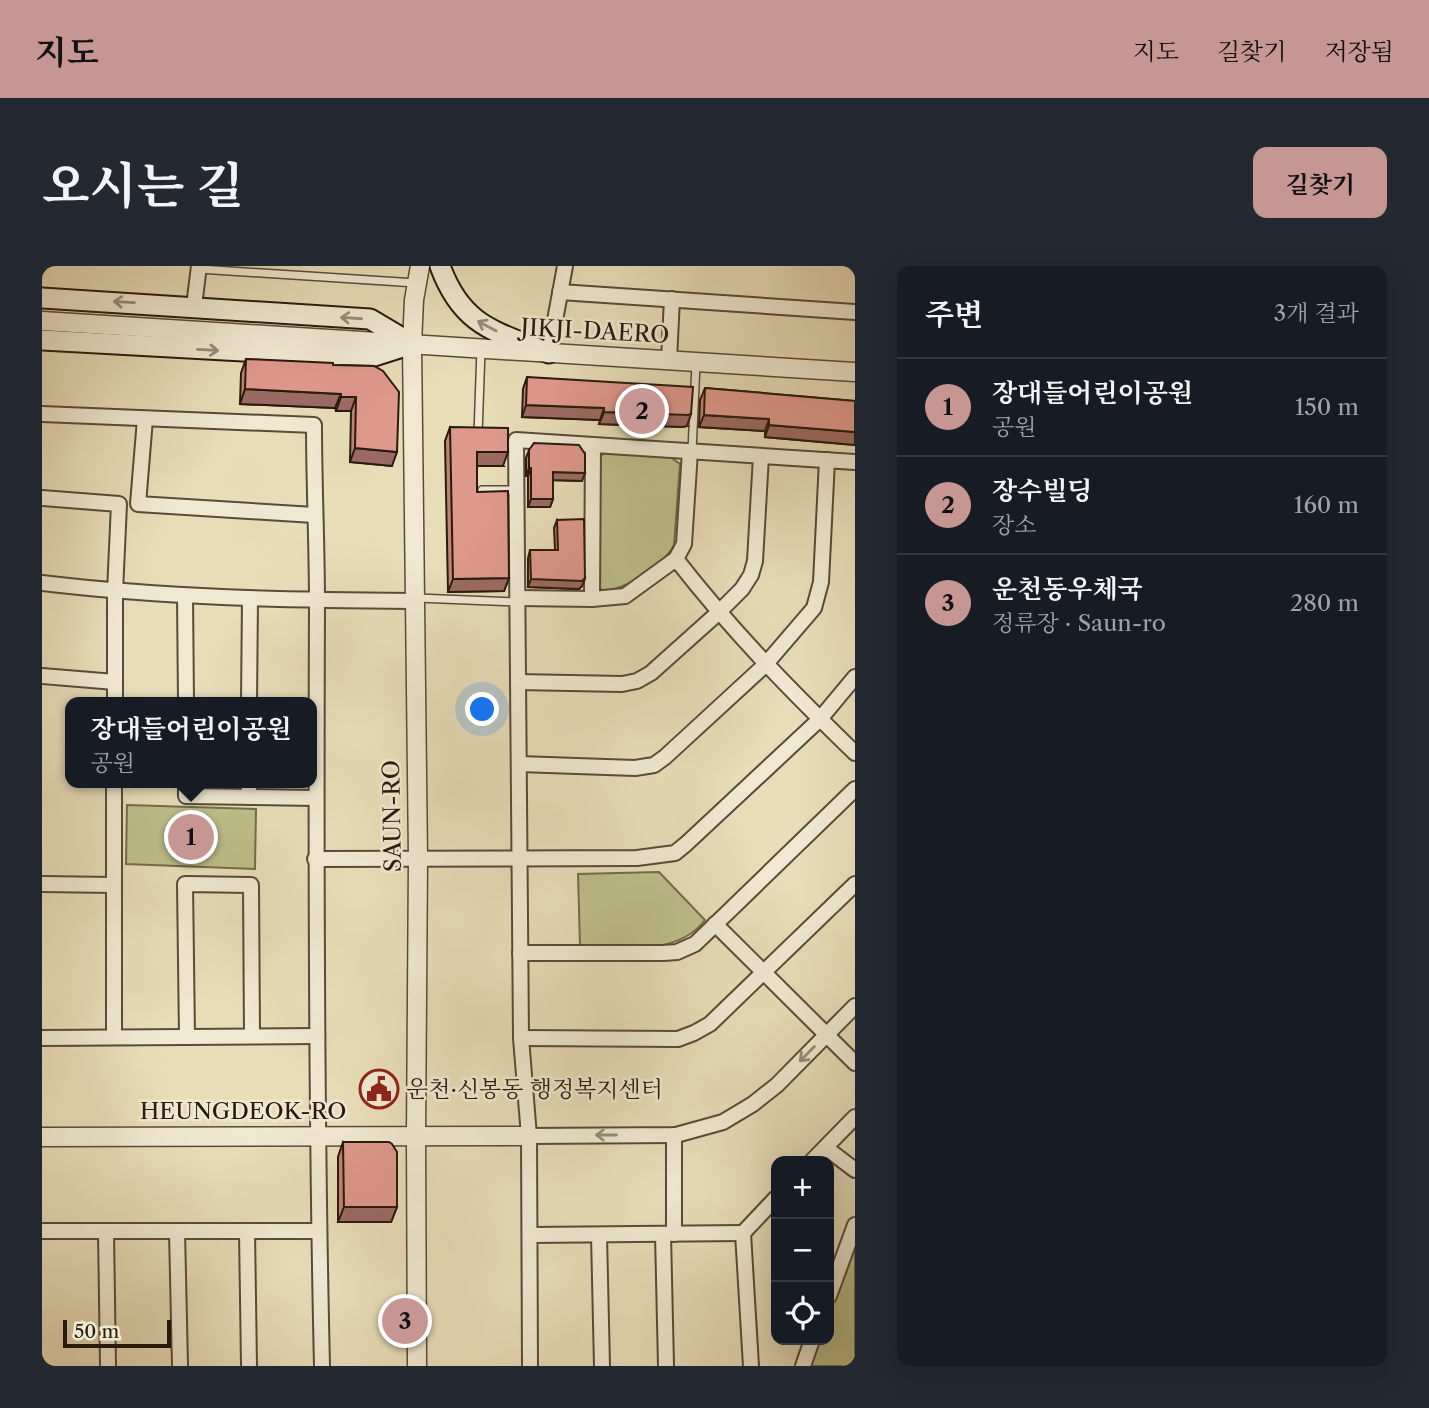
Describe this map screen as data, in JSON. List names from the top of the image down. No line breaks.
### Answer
{"streets":{"street":["JIKJI-DAERO","SAUN-RO","HEUNGDEOK-RO"]},"crossings":[["JIKJI-DAERO","SAUN-RO"],["SAUN-RO","HEUNGDEOK-RO"]],"places":{"public building":["운천·신봉동 행정복지센터"]},"scale_bar":"50 m","page":{"header":"지도","nav":["지도","길찾기","저장됨"],"title":"오시는 길","buttons":"길찾기","heading":["주변","3개 결과"],"list":[{"mark":"1","name":"장대들어린이공원","note":"공원","value":"150 m"},{"mark":"2","name":"장수빌딩","note":"장소","value":"160 m"},{"mark":"3","name":"운천동우체국","note":"정류장 · Saun-ro","value":"280 m"}],"pins":["2","1","3"],"popup":["장대들어린이공원","공원"],"map_buttons":["+","−"],"scale":"50 m"}}
